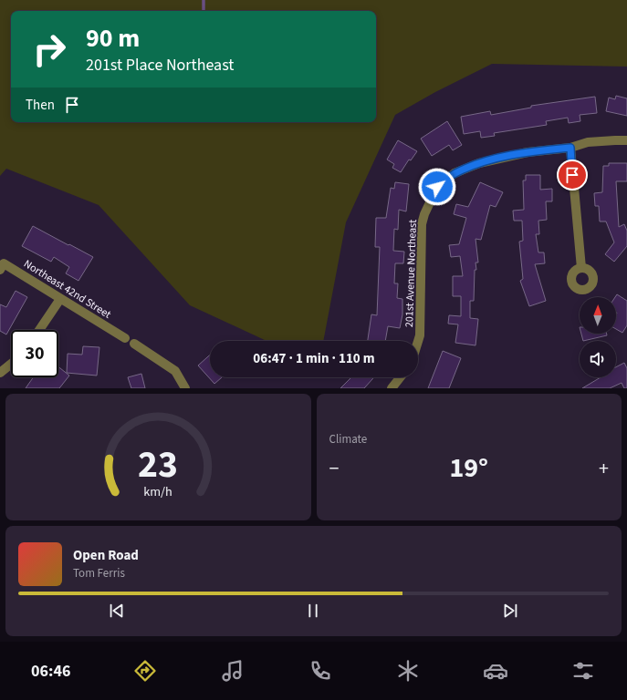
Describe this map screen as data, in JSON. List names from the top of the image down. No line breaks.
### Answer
{"streets":{"street":["201st Avenue Northeast","Northeast 42nd Street"]},"north":"top","page":{"turn":["90 m","201st Place Northeast"],"then":"Then","limit":"30","trip":"06:47 · 1 min · 110 m","tile":"Climate","heat":["−","19°","+"],"song":["Open Road","Tom Ferris"],"tabs":"06:46","gauge":["23","km/h"]}}
